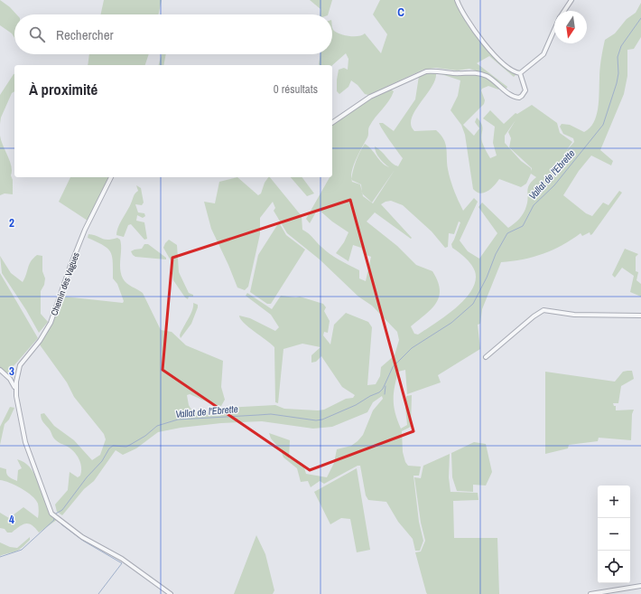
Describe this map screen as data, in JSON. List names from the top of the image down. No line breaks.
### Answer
{"streets":{"street":["Chemin des Vagues"]},"water":["Vallat de l'Ebrette"],"north":"bottom","page":{"search":"Rechercher","heading":["À proximité","0 résultats"],"map_buttons":["+","−"]},"grid":{"columns":["C"],"rows":["2","3","4"]}}
